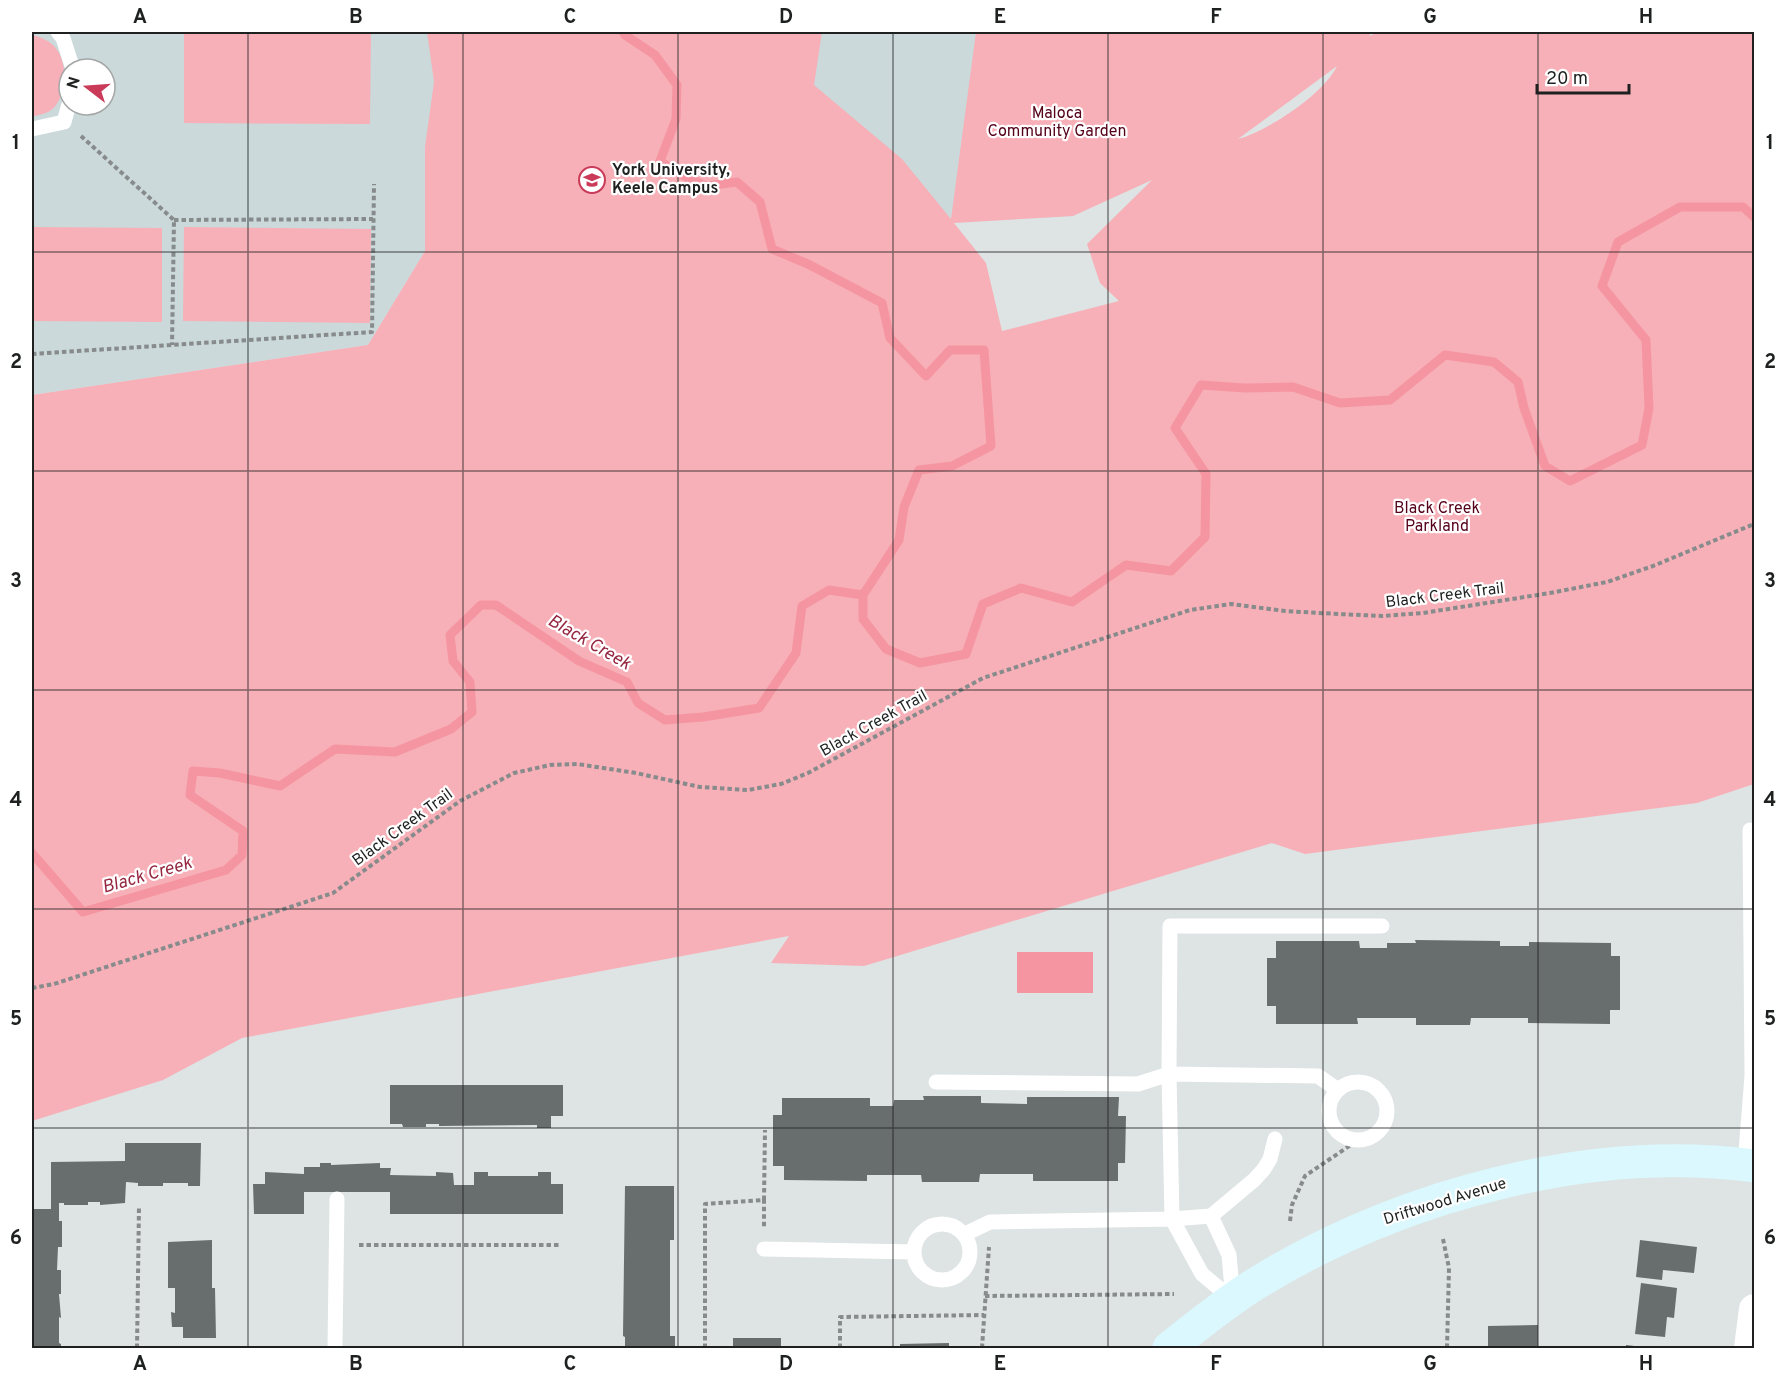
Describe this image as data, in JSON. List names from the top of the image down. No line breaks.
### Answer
{"streets":{"street":["Driftwood Avenue"],"path":["Black Creek Trail"]},"water":["Black Creek"],"parks":["Maloca Community Garden","Black Creek Parkland"],"places":{"school or university":["York University, Keele Campus"]},"scale_bar":"20 m","north":"left","grid":{"columns":["A","B","C","D","E","F","G","H"],"rows":["1","2","3","4","5","6"]}}
